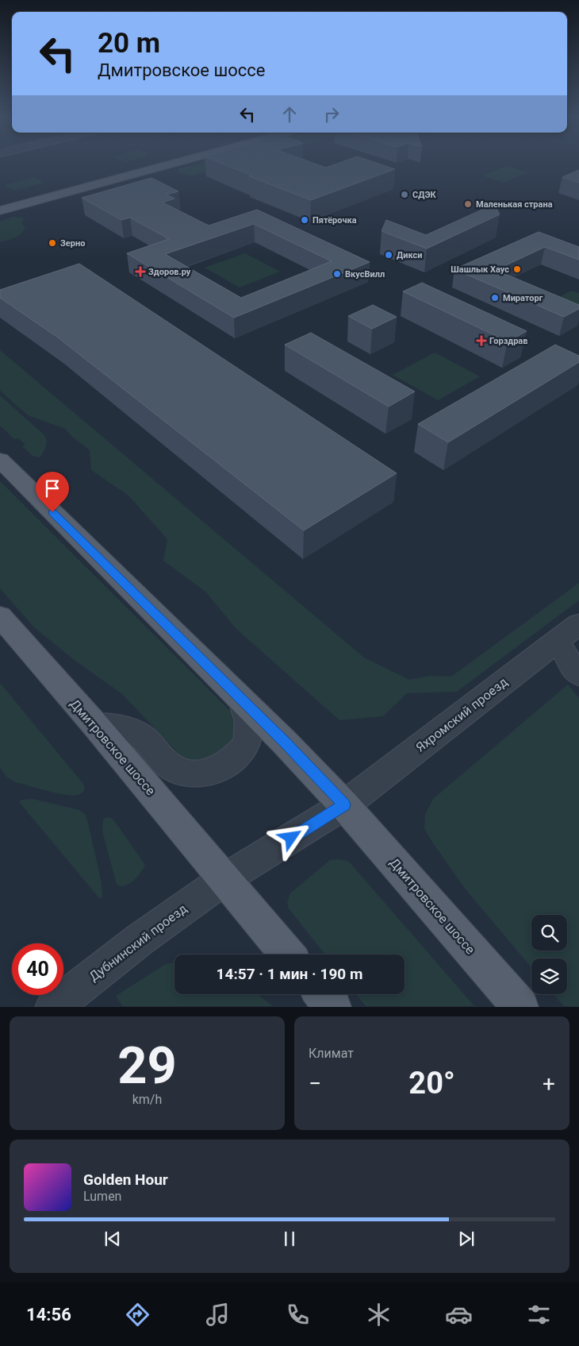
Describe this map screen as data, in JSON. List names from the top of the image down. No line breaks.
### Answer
{"streets":{"main road":["Дмитровское шоссе"],"street":["Яхромский проезд","Дубнинский проезд"]},"crossings":[["Яхромский проезд","Дмитровское шоссе"],["Дмитровское шоссе","Дубнинский проезд"]],"places":{"other":["СДЭК","Маленькая страна","Пятёрочка","Зерно","Дикси","Шашлык Хаус","ВкусВилл","Мираторг"],"health":["Здоров.ру","Горздрав"]},"page":{"turn":["20 m","Дмитровское шоссе"],"limit":"40","trip":"14:57 · 1 мин · 190 m","tile":[["29","km/h"],"Климат"],"heat":["−","20°","+"],"song":["Golden Hour","Lumen"],"tabs":"14:56"}}
